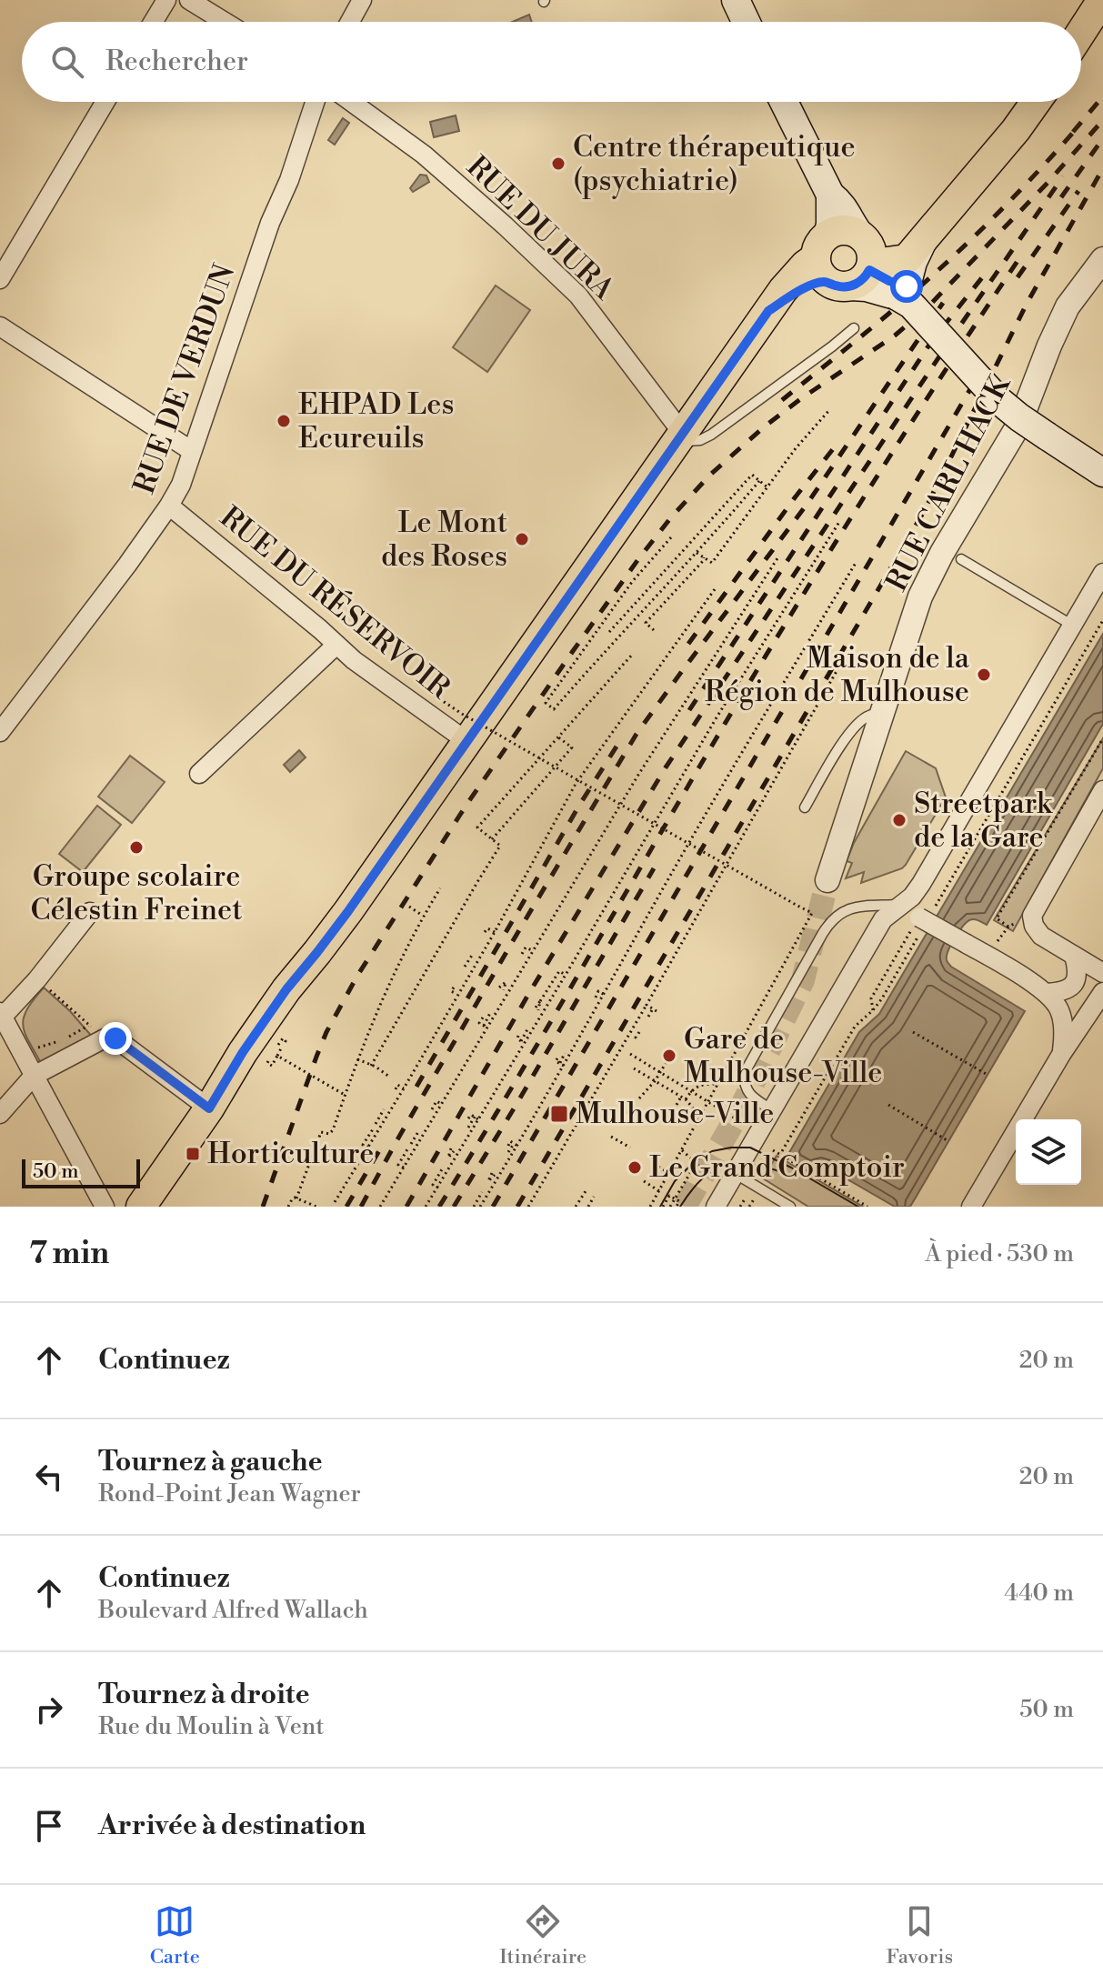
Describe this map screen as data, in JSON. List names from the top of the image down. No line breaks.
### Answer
{"streets":{"street":["RUE DU JURA","RUE DE VERDUN","RUE CARL HACK","RUE DU RÉSERVOIR"]},"crossings":[["RUE DE VERDUN","RUE DU RÉSERVOIR"]],"places":{"other":["Centre thérapeutique (psychiatrie)","EHPAD Les Ecureuils","Le Mont des Roses","Maison de la Région de Mulhouse","Streetpark de la Gare","Groupe scolaire Célestin Freinet","Gare de Mulhouse-Ville","Le Grand Comptoir"],"transit":["Mulhouse-Ville","Horticulture"]},"scale_bar":"50 m","page":{"search":"Rechercher","scale":"50 m","heading":["7 min","À pied · 530 m"],"list":[["Continuez","20 m"],["Tournez à gauche","Rond-Point Jean Wagner","20 m"],["Continuez","Boulevard Alfred Wallach","440 m"],["Tournez à droite","Rue du Moulin à Vent","50 m"],"Arrivée à destination"],"nav":["Carte","Itinéraire","Favoris"]}}
